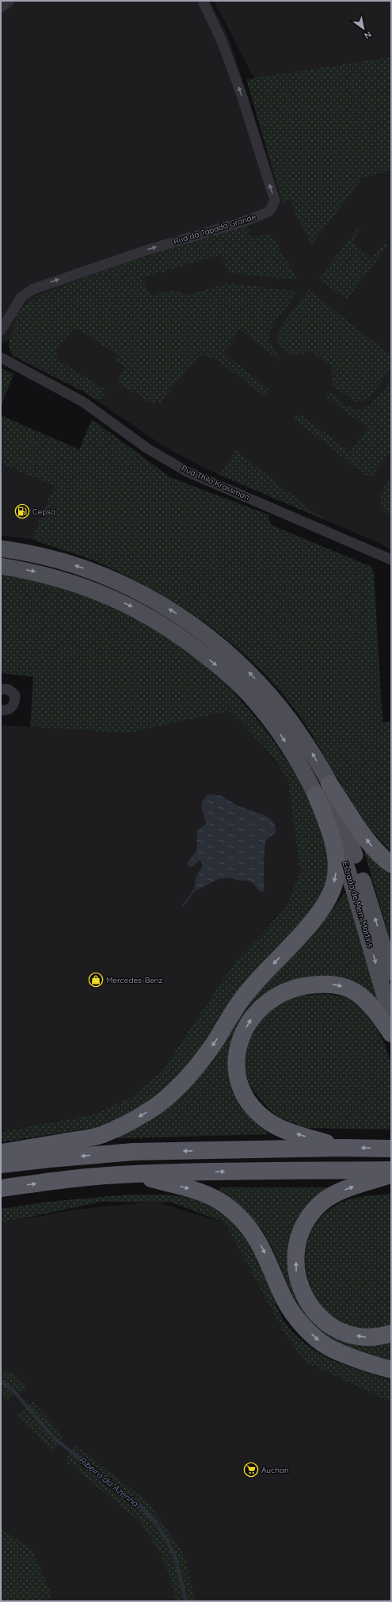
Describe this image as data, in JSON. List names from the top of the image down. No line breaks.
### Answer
{"streets":{"main road":["Estrada de Mem Martins"],"street":["Rua da Tapada Grande","Rua Thilo Krassman"]},"water":["Ribeira da Azenha"],"places":{"fuel station":["Cepsa"],"shop":["Mercedes-Benz"],"supermarket":["Auchan"]},"north":"bottom right"}
